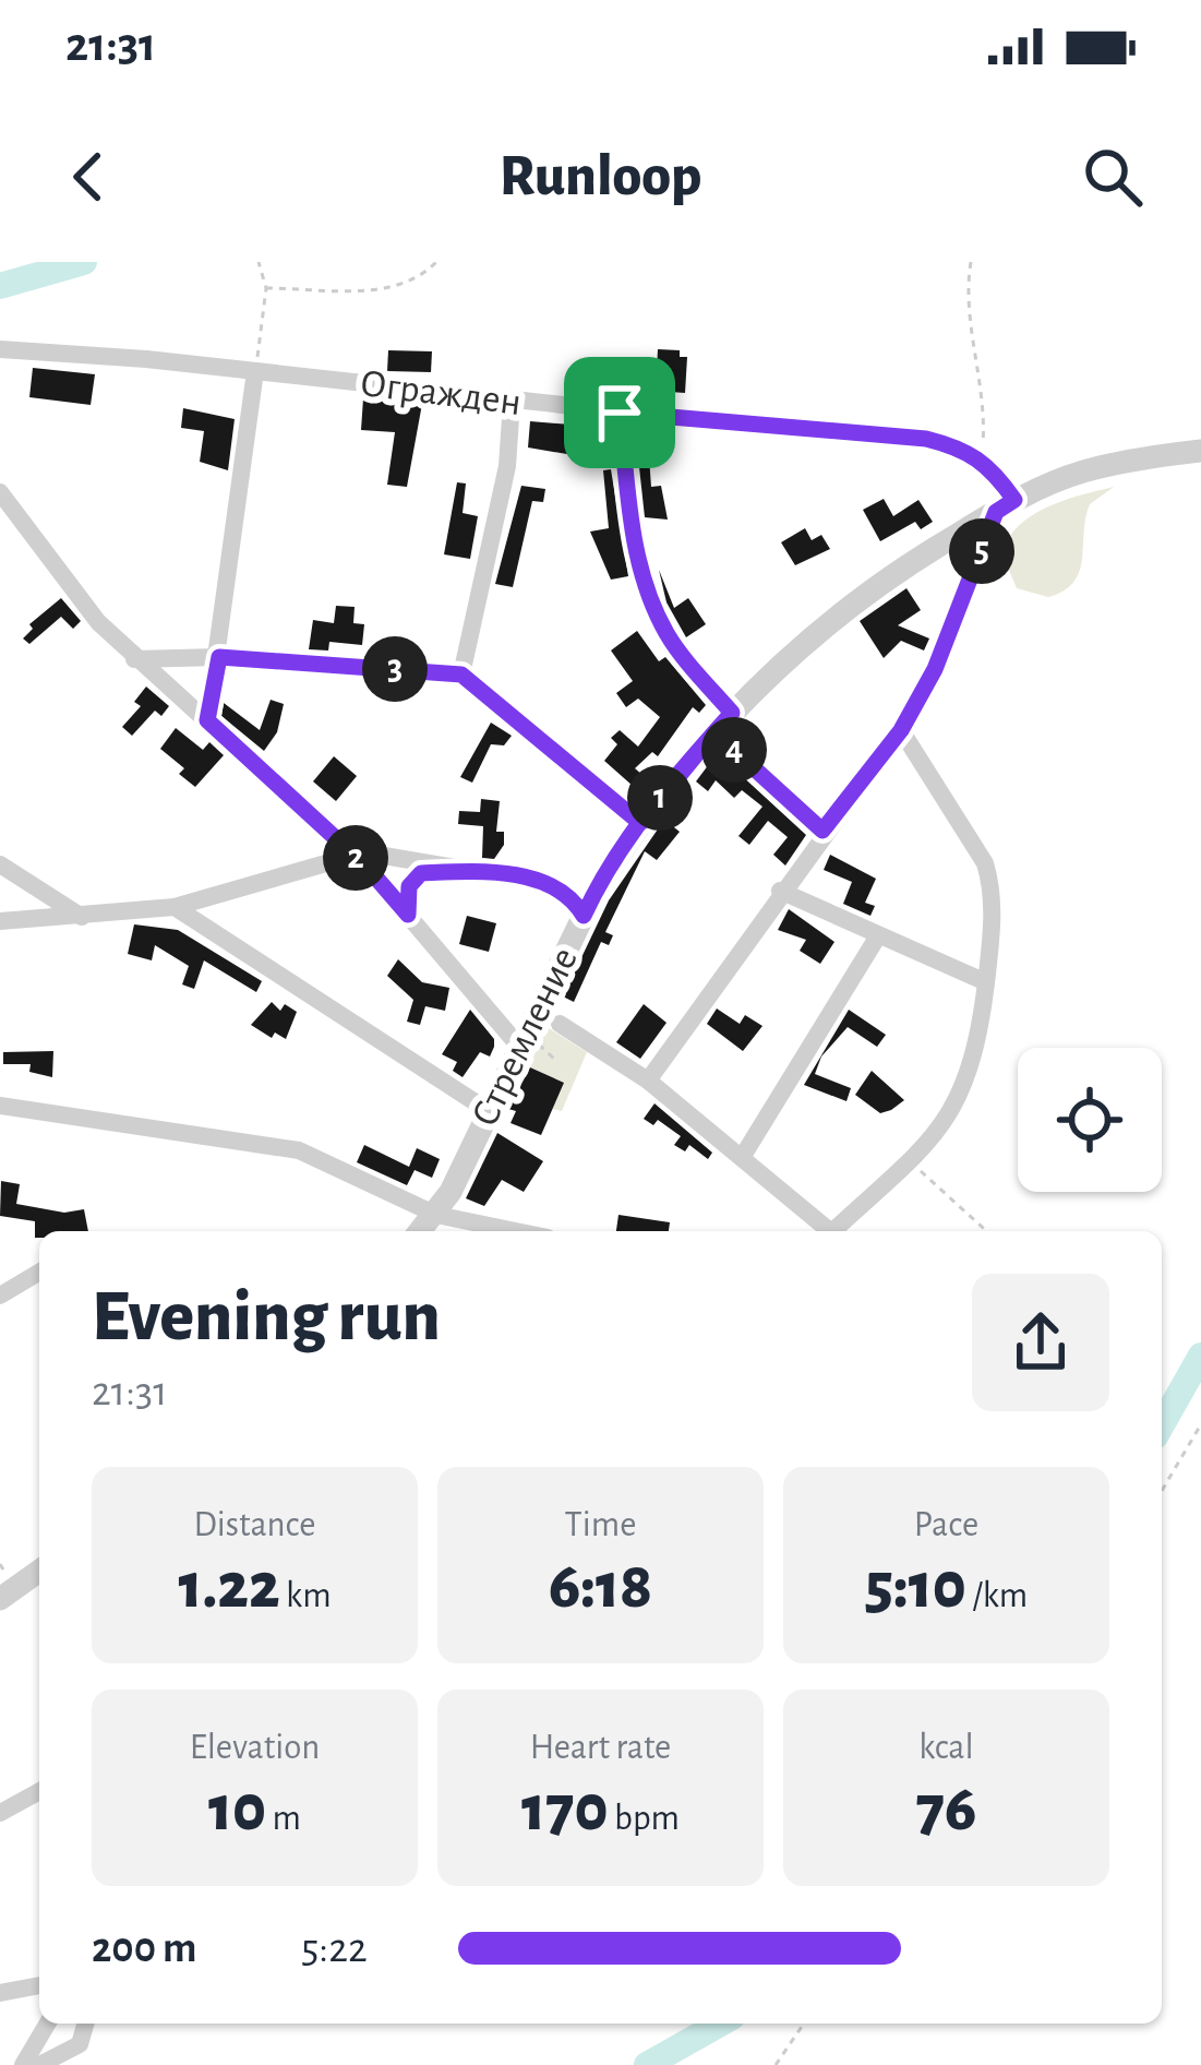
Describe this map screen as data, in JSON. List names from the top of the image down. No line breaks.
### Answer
{"streets":{"street":["Огражден","Стремление"]},"page":{"status":"21:31","header":"Runloop","pins":["5","3","4","1","2"],"heading":["Evening run","21:31"],"stats":[["Distance","1.22 km"],["Time","6:18"],["Pace","5:10 /km"],["Elevation","10 m"],["Heart rate","170 bpm"],["kcal","76"]],"list":[{"name":"200 m","note":"5:22"}]}}
